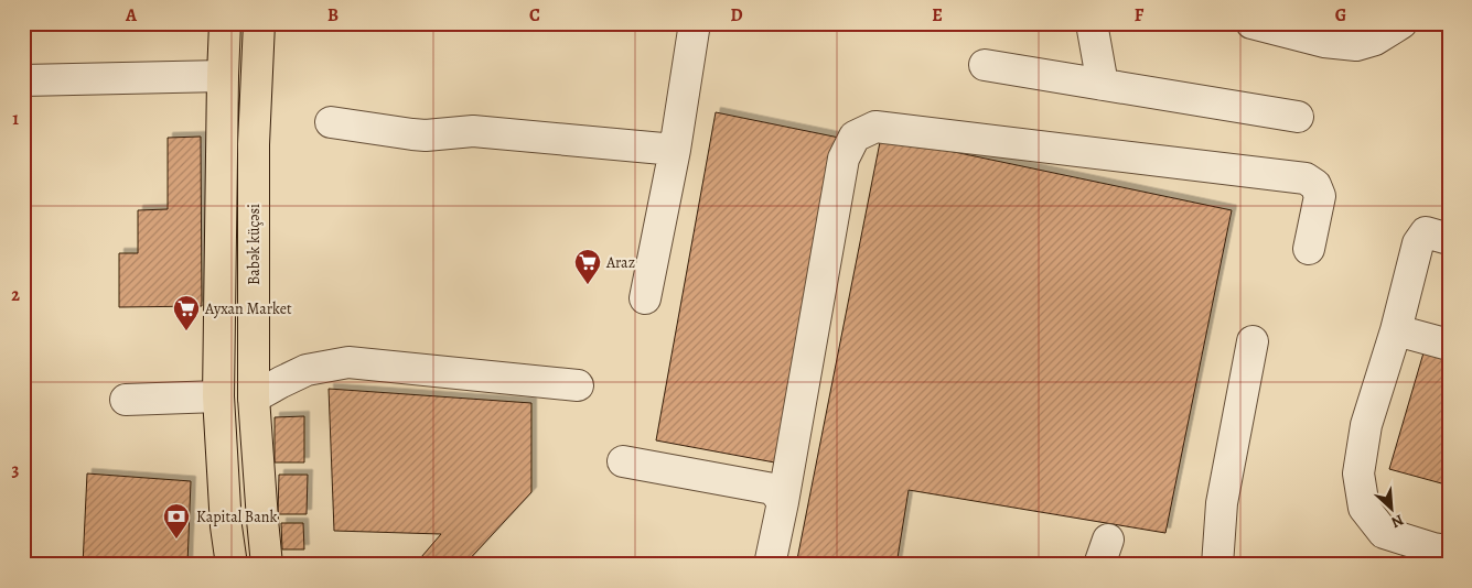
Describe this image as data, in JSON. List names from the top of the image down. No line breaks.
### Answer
{"streets":{"main road":["Babək küçəsi"]},"places":{"supermarket":["Araz","Ayxan Market"],"bank":["Kapital Bank"]},"north":"bottom right","grid":{"columns":["A","B","C","D","E","F","G"],"rows":["1","2","3"]}}
